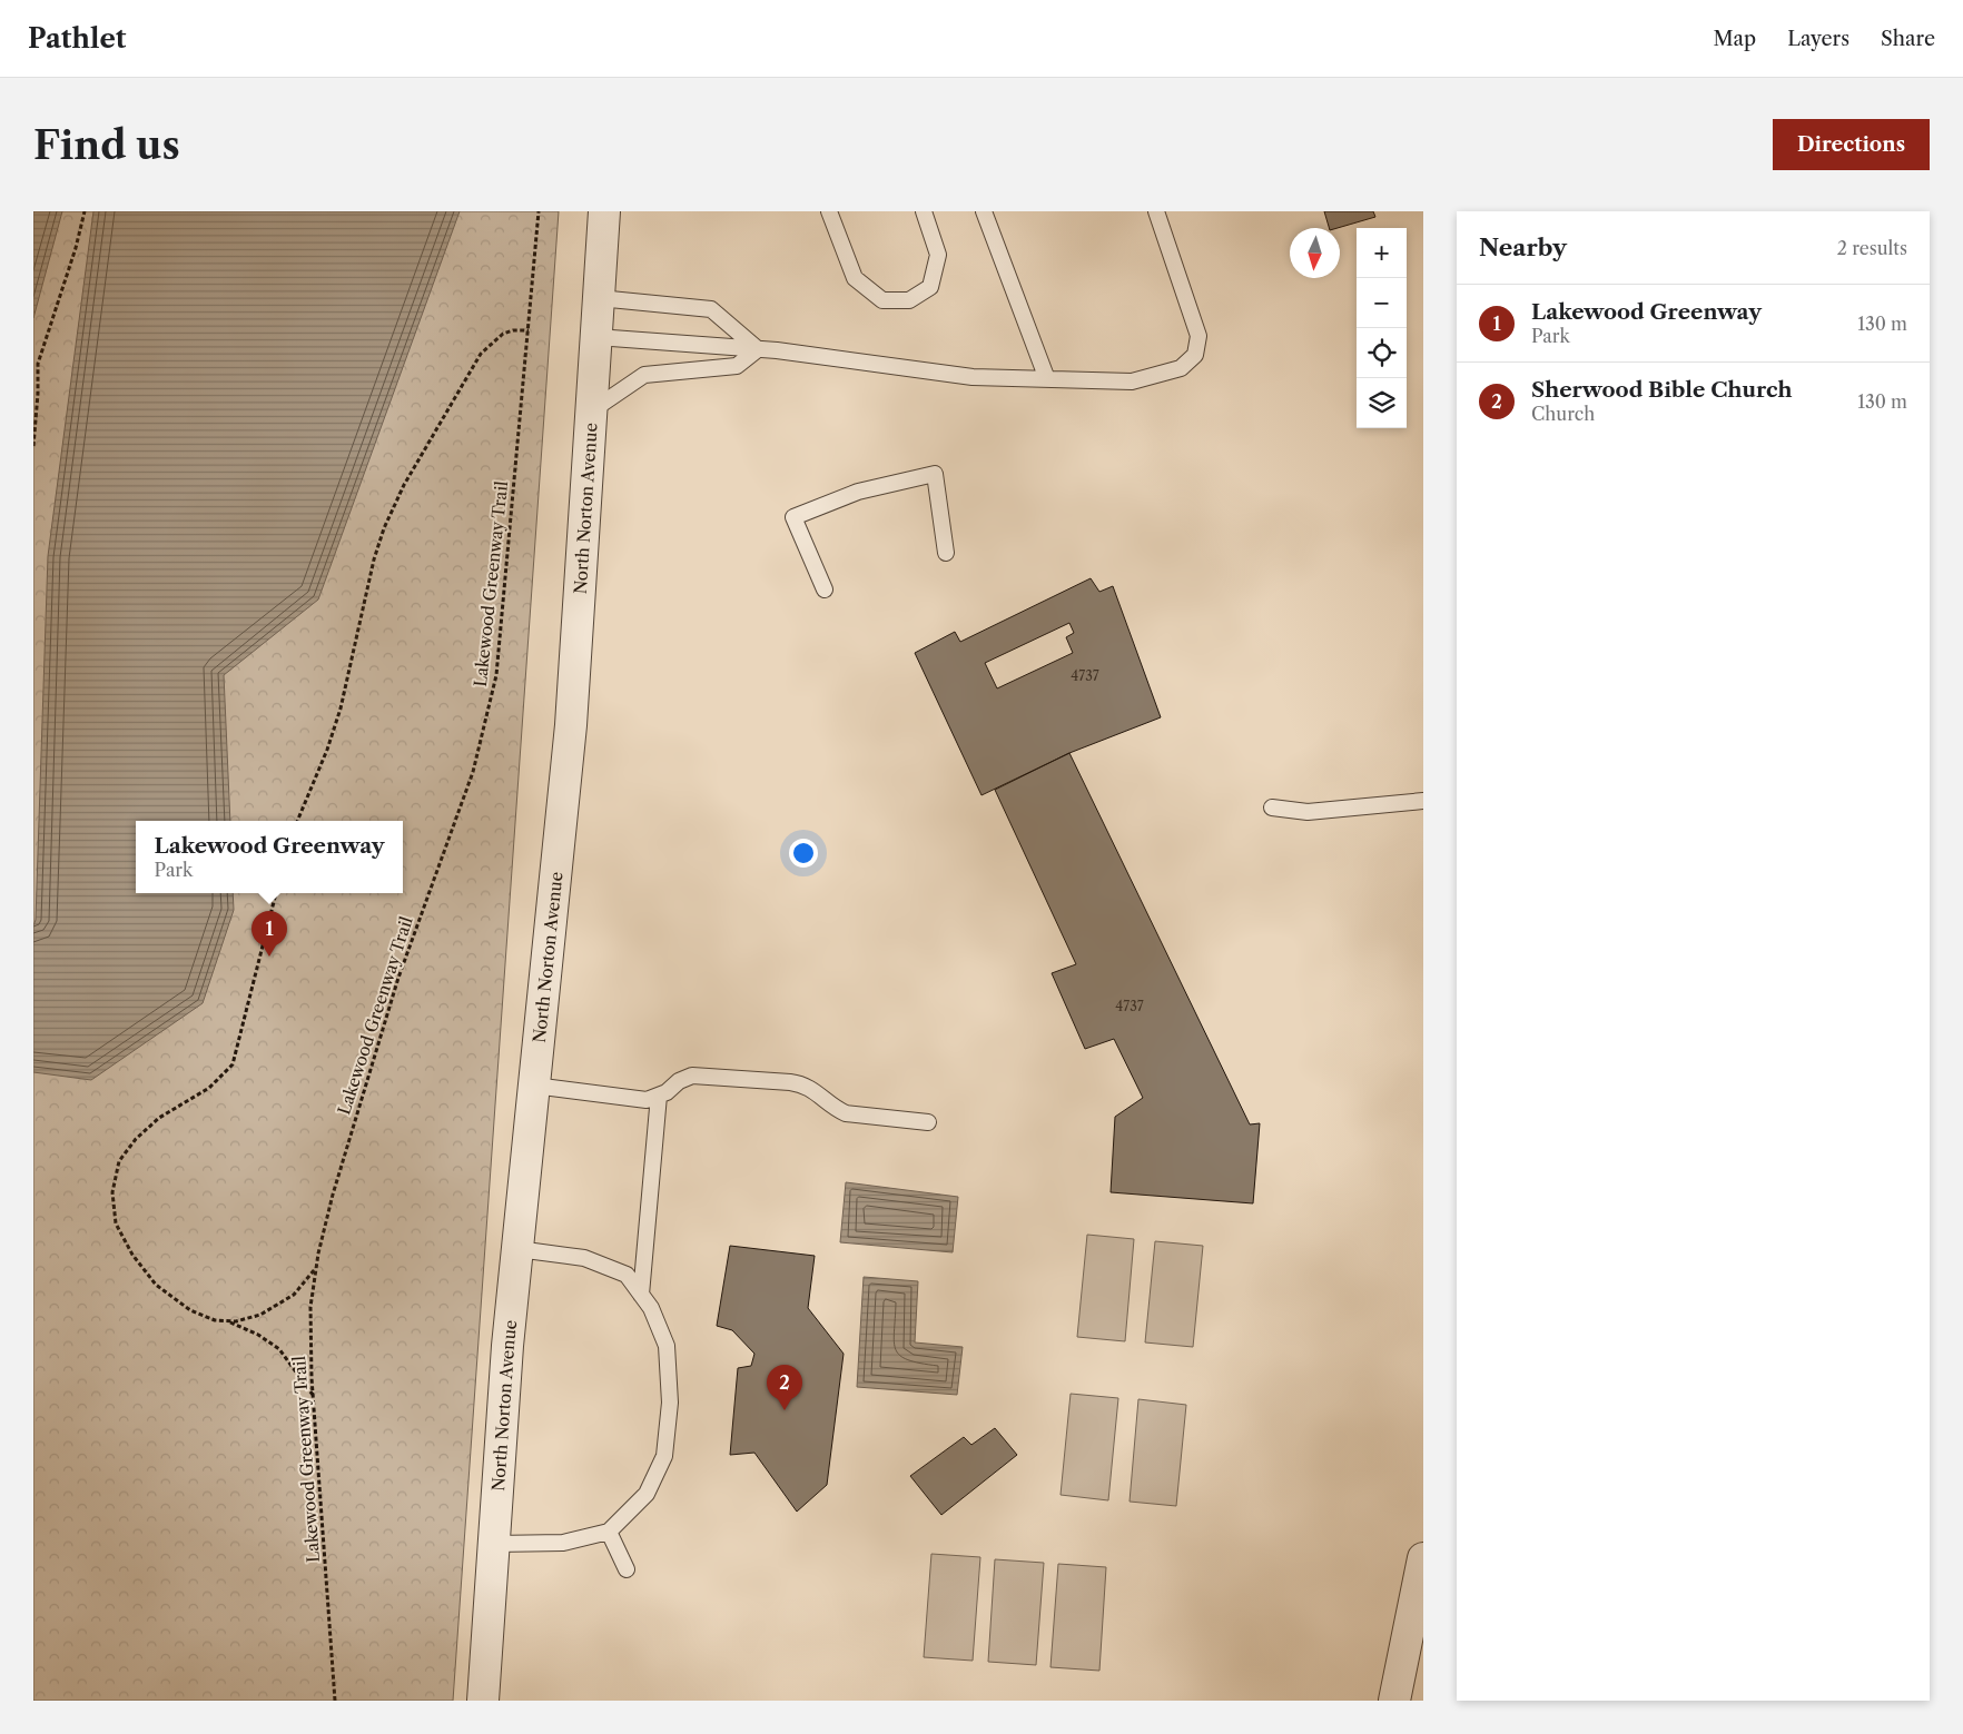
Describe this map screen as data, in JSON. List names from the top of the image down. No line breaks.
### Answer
{"streets":{"street":["North Norton Avenue"],"path":["Lakewood Greenway Trail"]},"house_numbers":["4737","4737"],"north":"bottom","page":{"header":"Pathlet","nav":["Map","Layers","Share"],"buttons":"Directions","title":"Find us","heading":["Nearby","2 results"],"map_buttons":["+","−"],"list":[{"mark":"1","name":"Lakewood Greenway","note":"Park","value":"130 m"},{"mark":"2","name":"Sherwood Bible Church","note":"Church","value":"130 m"}],"popup":["Lakewood Greenway","Park"],"pins":["1","2"]}}
